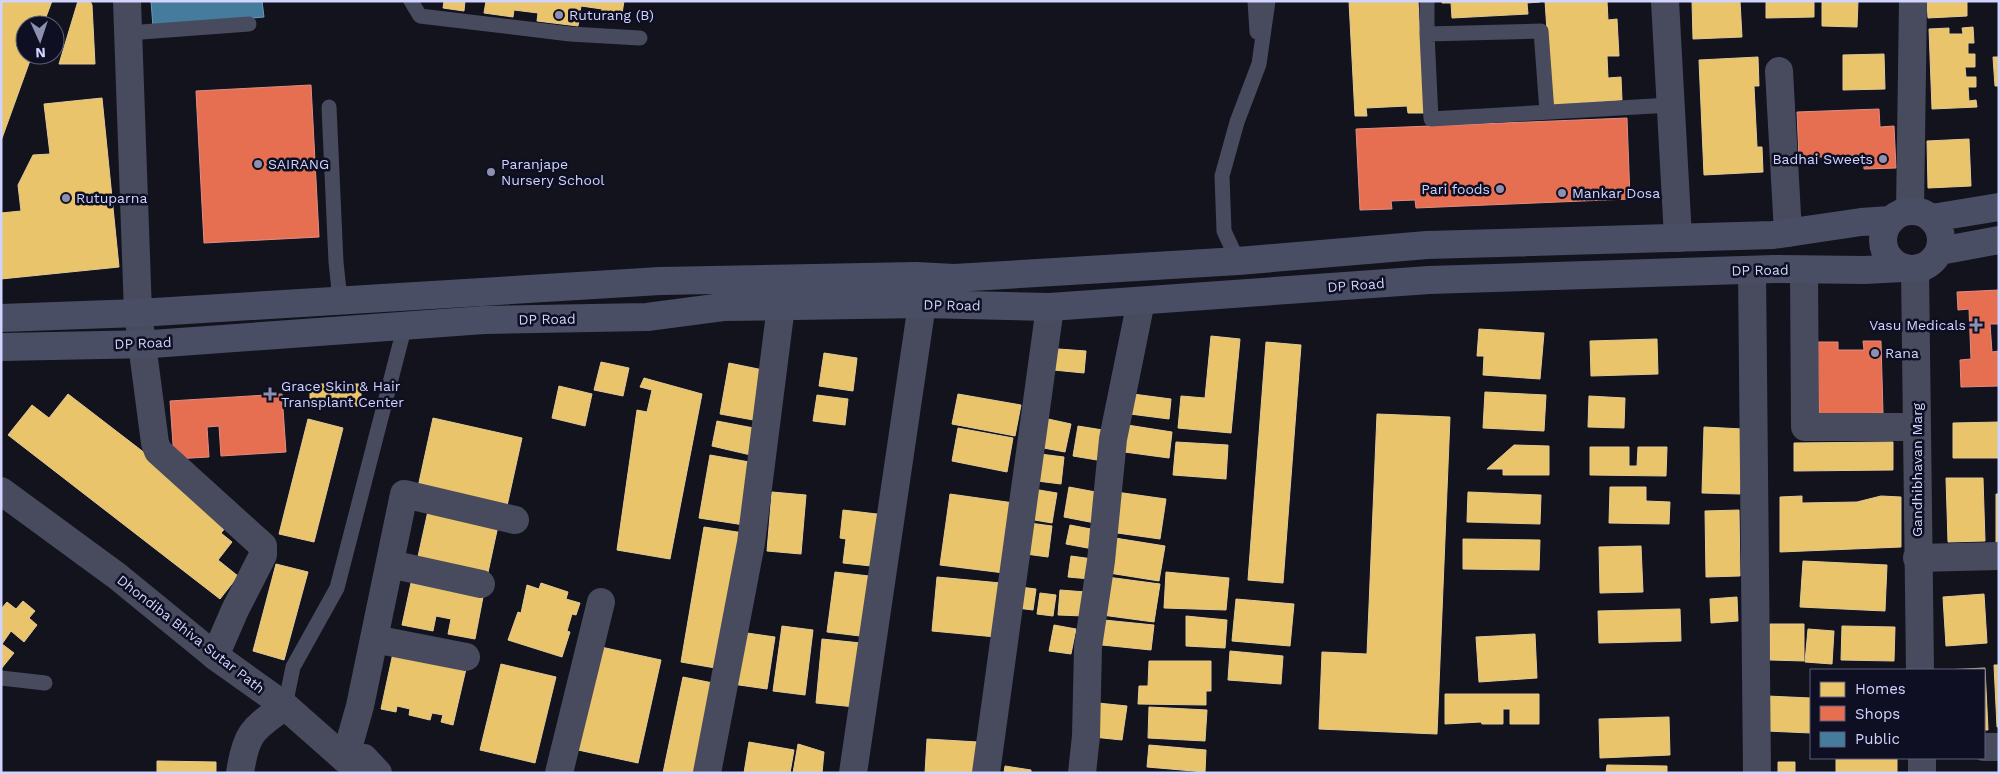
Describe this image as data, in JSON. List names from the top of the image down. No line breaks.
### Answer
{"streets":{"main road":["DP Road"],"street":["Gandhibhavan Marg","Dhondiba Bhiva Sutar Path"]},"crossings":[["DP Road","Gandhibhavan Marg"]],"places":{"other":["Ruturang (B)","Badhai Sweets","SAIRANG","Paranjape Nursery School","Pari foods","Mankar Dosa","Rutuparna","Rana"],"health":["Vasu Medicals","Grace Skin & Hair Transplant Center"]},"legend":["Homes","Shops","Public"],"north":"bottom"}
